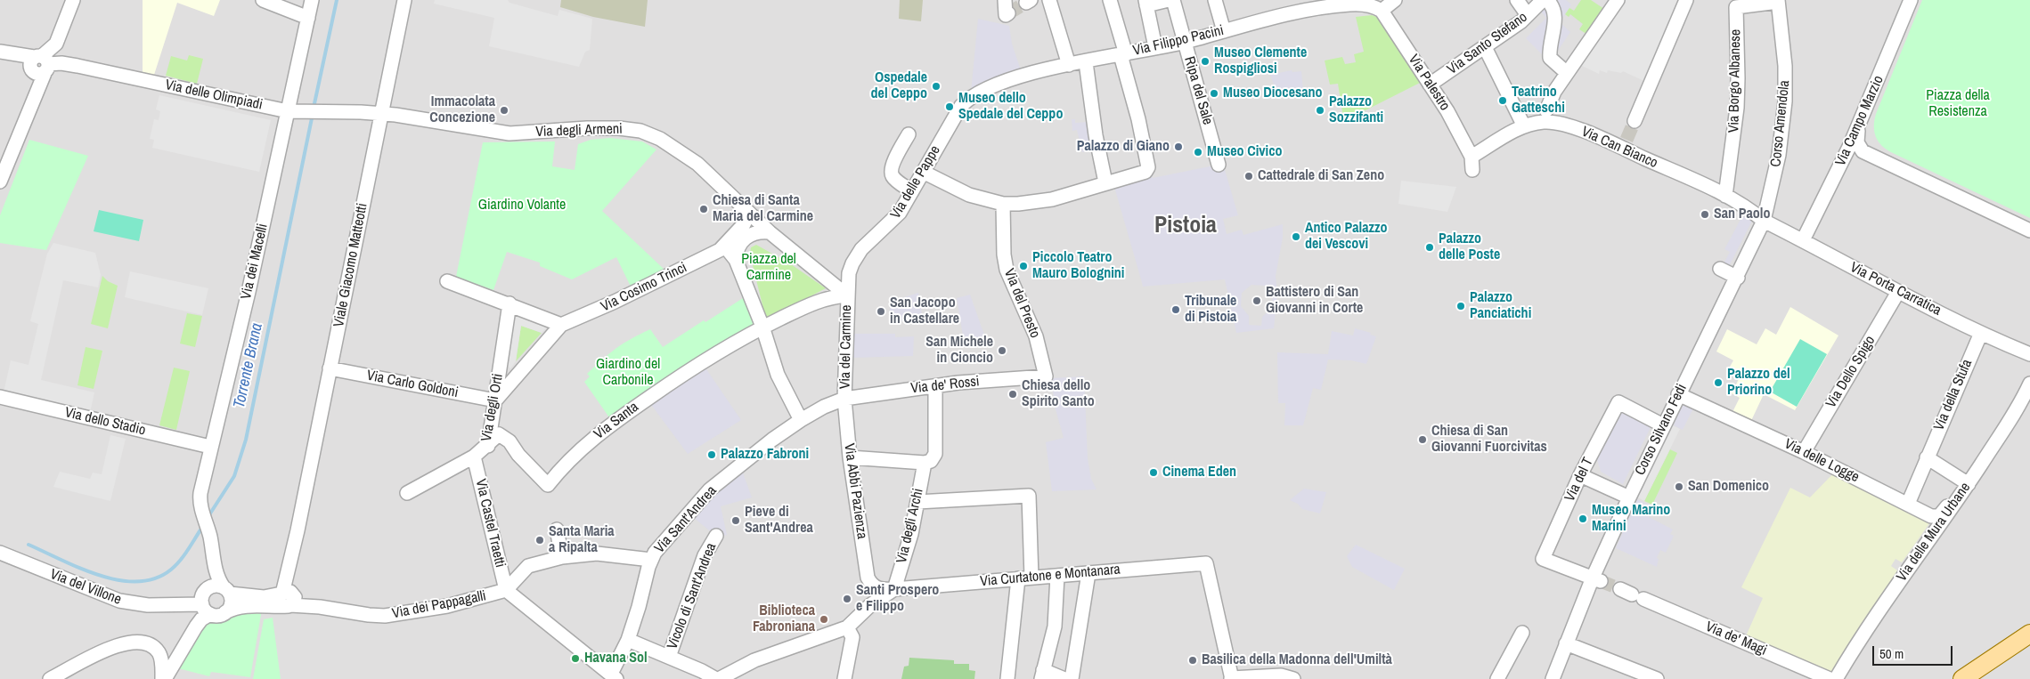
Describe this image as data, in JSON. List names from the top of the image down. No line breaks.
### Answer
{"streets":{"street":["Via Filippo Pacini","Via Santo Stefano","Via Borgo Albanese","Via Palestro","Ripa del Sale","Via delle Olimpiadi","Via Campo Marzio","Corso Amendola","Via degli Armeni","Via Can Bianco","Via delle Pappe","Via dei Macelli","Viale Giacomo Matteotti","Via Cosimo Trinci","Via Porta Carratica","Via del Presto","Via del Carmine","Via Dello Spigo","Via Carlo Goldoni","Via de' Rossi","Via della Stufa","Via degli Orti","Via Santa","Via dello Stadio","Corso Silvano Fedi","Via delle Logge","Via del T","Via Abbi Pazienza","Via Sant'Andrea","Via Castel Traetti","Via degli Archi","Via delle Mura Urbane","Via Curtatone e Montanara","Via del Villone","Vicolo di Sant'Andrea","Via dei Pappagalli","Via de' Magi"]},"crossings":[["Via Filippo Pacini","Via Palestro"],["Via Filippo Pacini","Ripa del Sale"],["Via Filippo Pacini","Via delle Pappe"],["Via Santo Stefano","Via Palestro"],["Via Borgo Albanese","Corso Amendola"],["Via Borgo Albanese","Via Can Bianco"],["Via Palestro","Via Can Bianco"],["Via delle Olimpiadi","Via degli Armeni"],["Via delle Olimpiadi","Via dei Macelli"],["Via delle Olimpiadi","Viale Giacomo Matteotti"],["Via Campo Marzio","Via Porta Carratica"],["Corso Amendola","Via Can Bianco"],["Corso Amendola","Via Porta Carratica"],["Corso Amendola","Corso Silvano Fedi"],["Via degli Armeni","Viale Giacomo Matteotti"],["Via Can Bianco","Via Porta Carratica"],["Via Can Bianco","Corso Silvano Fedi"],["Via delle Pappe","Via del Carmine"],["Via dei Macelli","Via dello Stadio"],["Via dei Macelli","Via del Villone"],["Viale Giacomo Matteotti","Via Carlo Goldoni"],["Viale Giacomo Matteotti","Via dei Pappagalli"],["Via Cosimo Trinci","Via Carlo Goldoni"],["Via Cosimo Trinci","Via degli Orti"],["Via Porta Carratica","Via Dello Spigo"],["Via Porta Carratica","Via della Stufa"],["Via Porta Carratica","Corso Silvano Fedi"],["Via del Presto","Via de' Rossi"],["Via del Carmine","Via de' Rossi"],["Via del Carmine","Via Abbi Pazienza"],["Via del Carmine","Via Sant'Andrea"],["Via Dello Spigo","Via delle Logge"],["Via Carlo Goldoni","Via degli Orti"],["Via de' Rossi","Via Abbi Pazienza"],["Via de' Rossi","Via Sant'Andrea"],["Via della Stufa","Via delle Logge"],["Via degli Orti","Via Santa"],["Via degli Orti","Via Castel Traetti"],["Corso Silvano Fedi","Via delle Logge"],["Corso Silvano Fedi","Via del T"],["Via delle Logge","Via delle Mura Urbane"],["Via Abbi Pazienza","Via Sant'Andrea"],["Via Abbi Pazienza","Via Curtatone e Montanara"],["Via Castel Traetti","Via dei Pappagalli"],["Via degli Archi","Via Curtatone e Montanara"]],"districts":["Pistoia"],"water":["Torrente Brana"],"parks":["Piazza della Resistenza","Giardino Volante","Piazza del Carmine","Giardino del Carbonile"],"places":["Museo Clemente Rospigliosi","Ospedale del Ceppo","Museo Diocesano","Teatrino Gatteschi","Museo dello Spedale del Ceppo","Immacolata Concezione","Palazzo Sozzifanti","Palazzo di Giano","Museo Civico","Cattedrale di San Zeno","Chiesa di Santa Maria del Carmine","San Paolo","Antico Palazzo dei Vescovi","Palazzo delle Poste","Piccolo Teatro Mauro Bolognini","Battistero di San Giovanni in Corte","Palazzo Panciatichi","Tribunale di Pistoia","San Jacopo in Castellare","San Michele in Cioncio","Palazzo del Priorino","Chiesa dello Spirito Santo","Chiesa di San Giovanni Fuorcivitas","Palazzo Fabroni","Cinema Eden","San Domenico","Museo Marino Marini","Pieve di Sant'Andrea","Santa Maria a Ripalta","Santi Prospero e Filippo","Biblioteca Fabroniana","Havana Sol","Basilica della Madonna dell'Umiltà"],"scale_bar":"50 m"}
